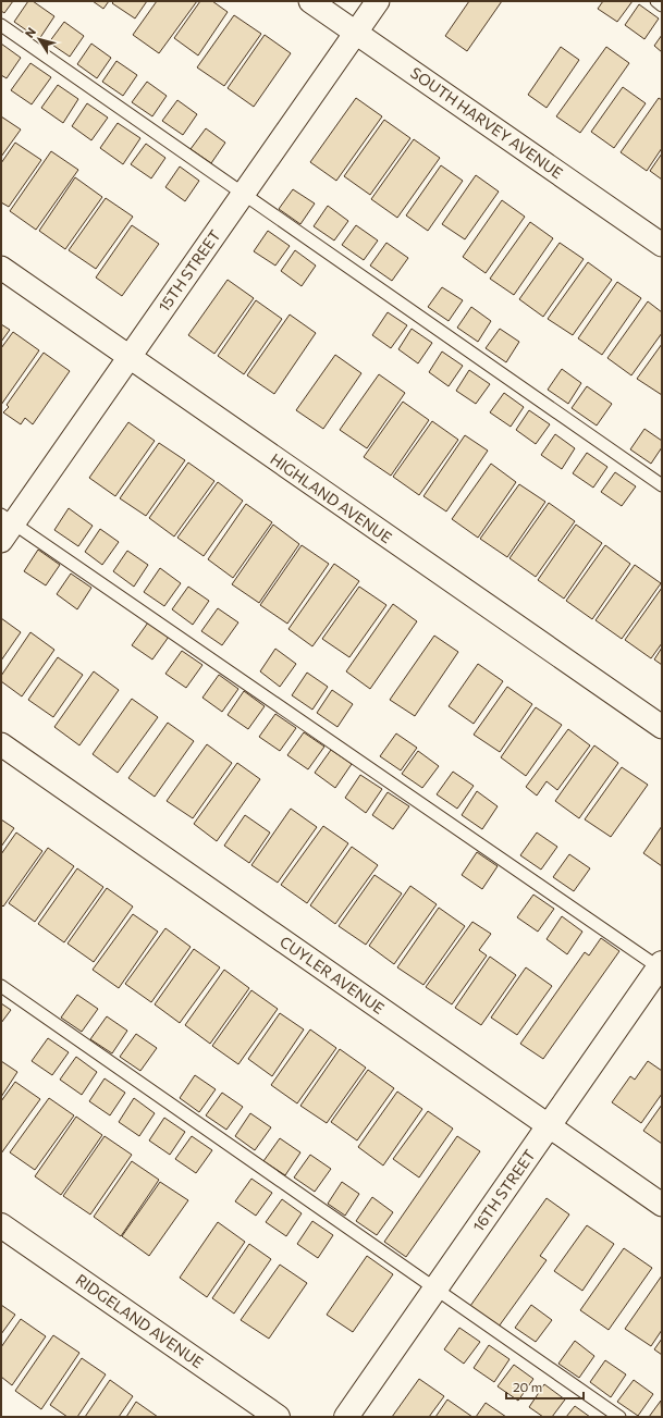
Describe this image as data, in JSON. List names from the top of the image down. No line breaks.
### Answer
{"streets":{"street":["SOUTH HARVEY AVENUE","15TH STREET","HIGHLAND AVENUE","CUYLER AVENUE","16TH STREET","RIDGELAND AVENUE"]},"crossings":[["SOUTH HARVEY AVENUE","15TH STREET"],["15TH STREET","HIGHLAND AVENUE"],["CUYLER AVENUE","16TH STREET"]],"scale_bar":"20 m","north":"top left"}
